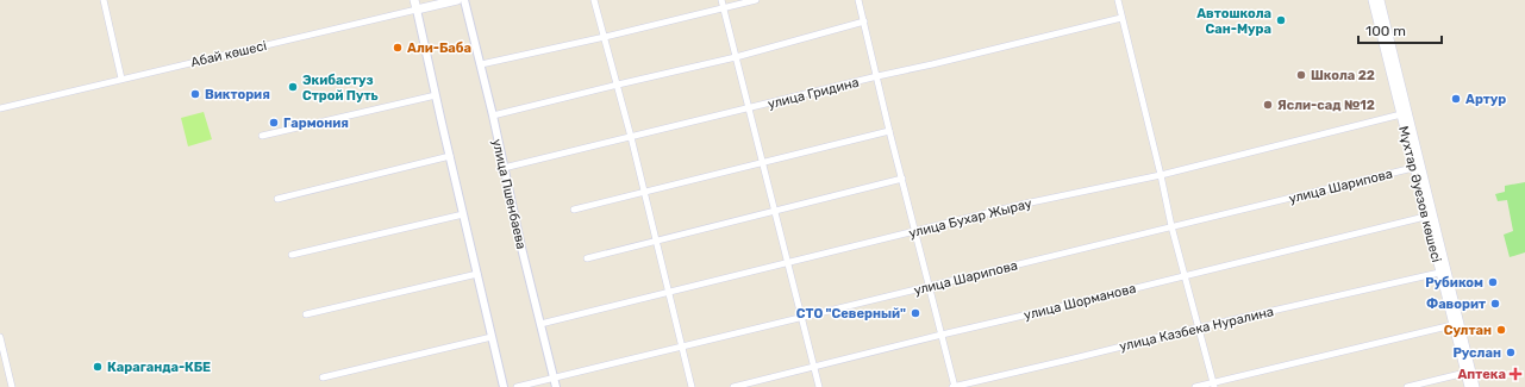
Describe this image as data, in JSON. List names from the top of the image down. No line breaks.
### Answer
{"streets":{"main road":["Абай көшесі","Мұхтар Әуезов көшесі"],"street":["улица Гридина","улица Шарипова","улица Пшенбаева","улица Бухар Жырау","улица Шорманова","улица Казбека Нуралина"]},"crossings":[["улица Гридина","улица Пшенбаева"],["улица Шарипова","улица Пшенбаева"],["улица Шарипова","Мұхтар Әуезов көшесі"],["улица Пшенбаева","улица Бухар Жырау"],["Мұхтар Әуезов көшесі","улица Бухар Жырау"],["Мұхтар Әуезов көшесі","улица Шорманова"],["Мұхтар Әуезов көшесі","улица Казбека Нуралина"]],"places":{"other":["Автошкола Сан-Мура","Али-Баба","Школа 22","Экибастуз Строй Путь","Виктория","Артур","Ясли-сад №12","Гармония","Рубиком","Фаворит","СТО \"Северный\"","Султан","Руслан","Караганда-КБЕ"],"health":["Аптека"]},"scale_bar":"100 m"}
